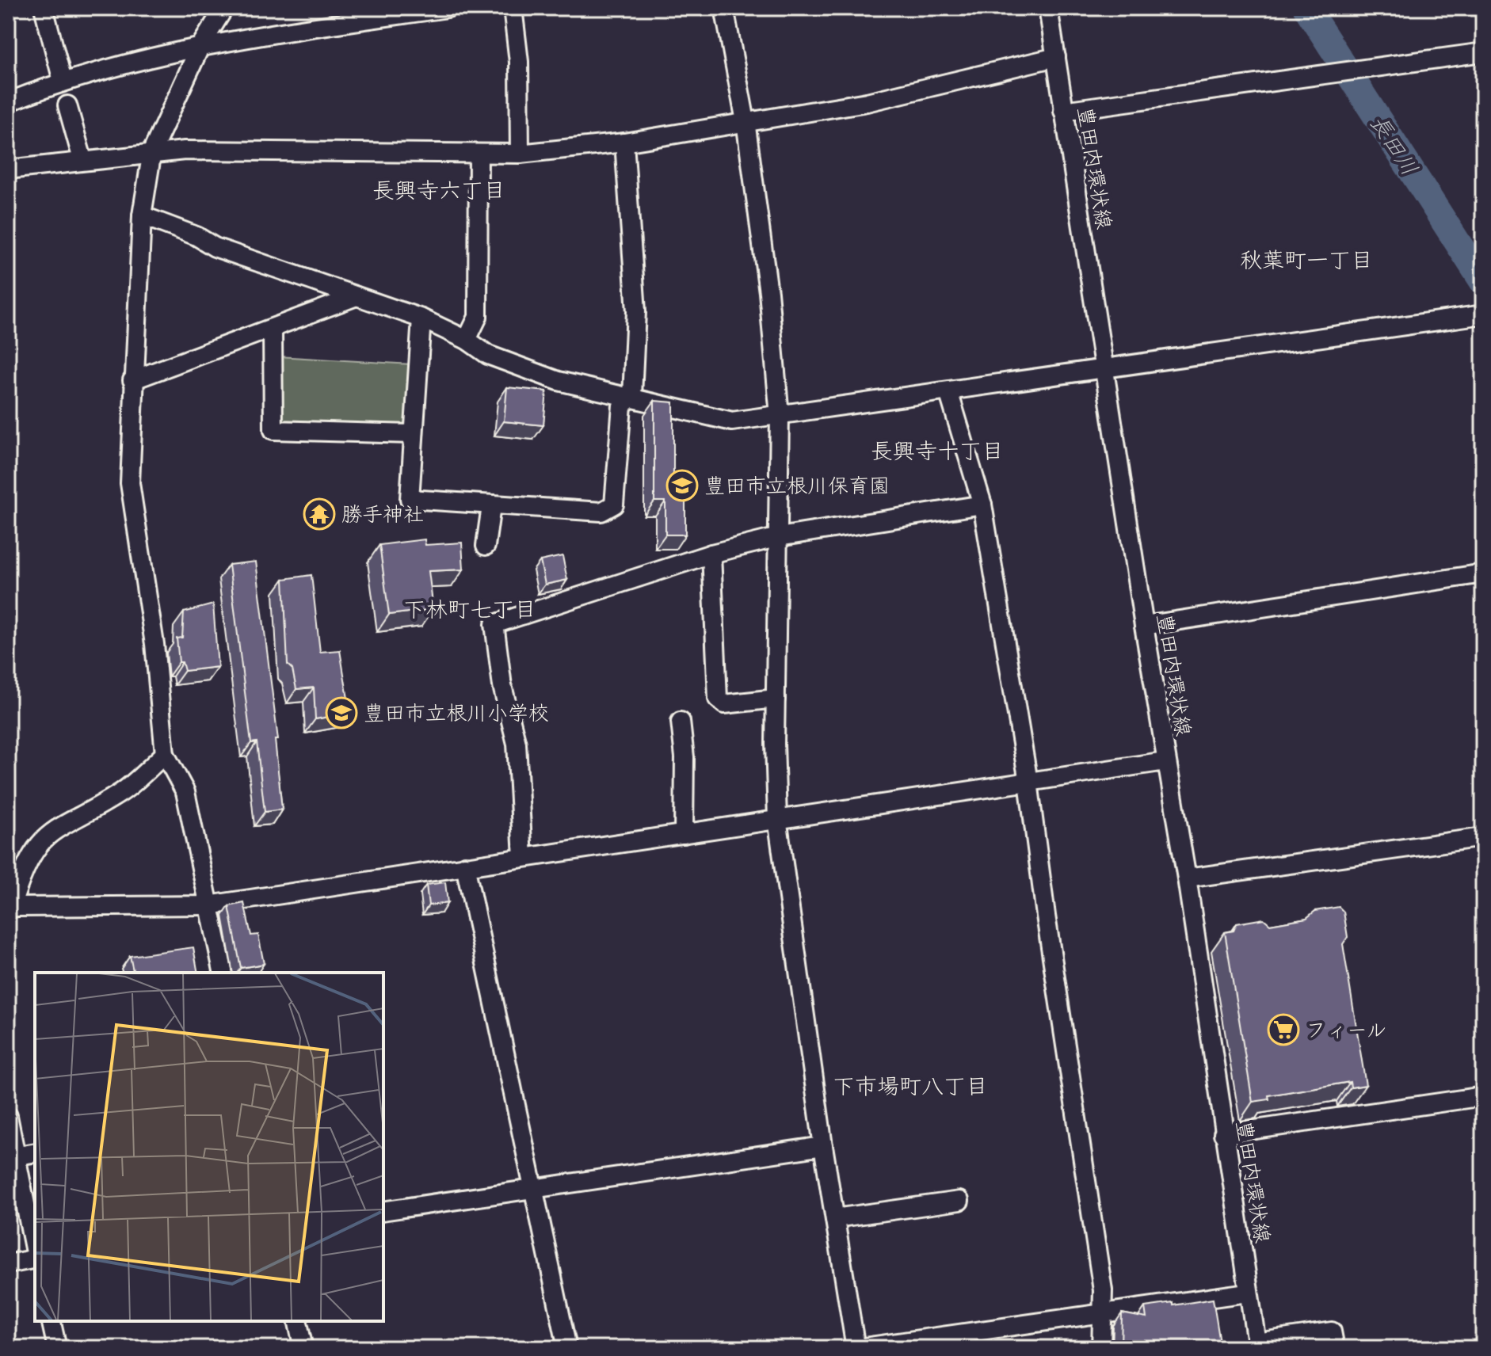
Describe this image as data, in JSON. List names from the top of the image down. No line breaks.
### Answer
{"streets":{"street":["豊田内環状線"]},"districts":["長興寺六丁目","秋葉町一丁目","長興寺十丁目","下林町七丁目","下市場町八丁目"],"water":["長田川"],"places":{"school or university":["豊田市立根川保育園","豊田市立根川小学校"],"temple":["勝手神社"],"supermarket":["フィール"]}}
